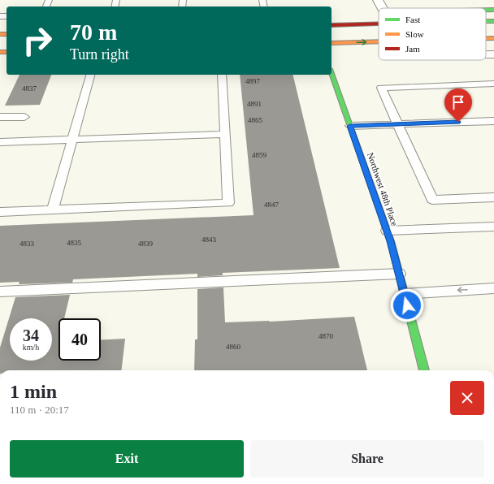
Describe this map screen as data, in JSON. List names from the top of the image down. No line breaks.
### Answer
{"streets":{"street":["Northwest 48th Place"]},"house_numbers":["4897","4837","4891","4865","4859","4847","4843","4835","4833","4839","4870","4860"],"legend":["Fast","Slow","Jam"],"page":{"turn":["70 m","Turn right"],"speed":"34 km/h","limit":"40","heading":["1 min","110 m · 20:17"],"buttons":["Exit","Share"]}}
